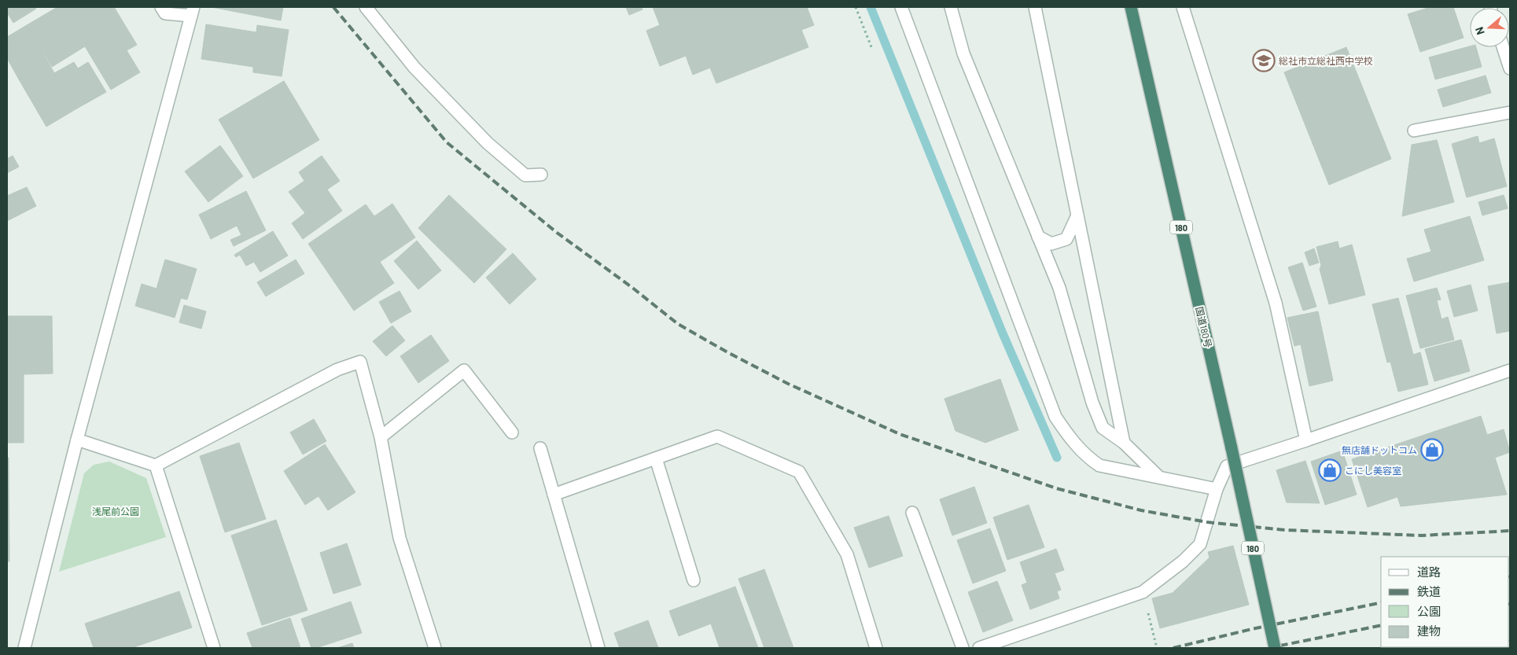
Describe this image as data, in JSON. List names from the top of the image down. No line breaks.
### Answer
{"streets":{"highway":["180","国道180号"]},"parks":["浅尾前公園"],"places":{"school or university":["総社市立総社西中学校"],"shop":["無店舗ドットコム","こにし美容室"]},"legend":["道路","鉄道","公園","建物"],"north":"left"}
